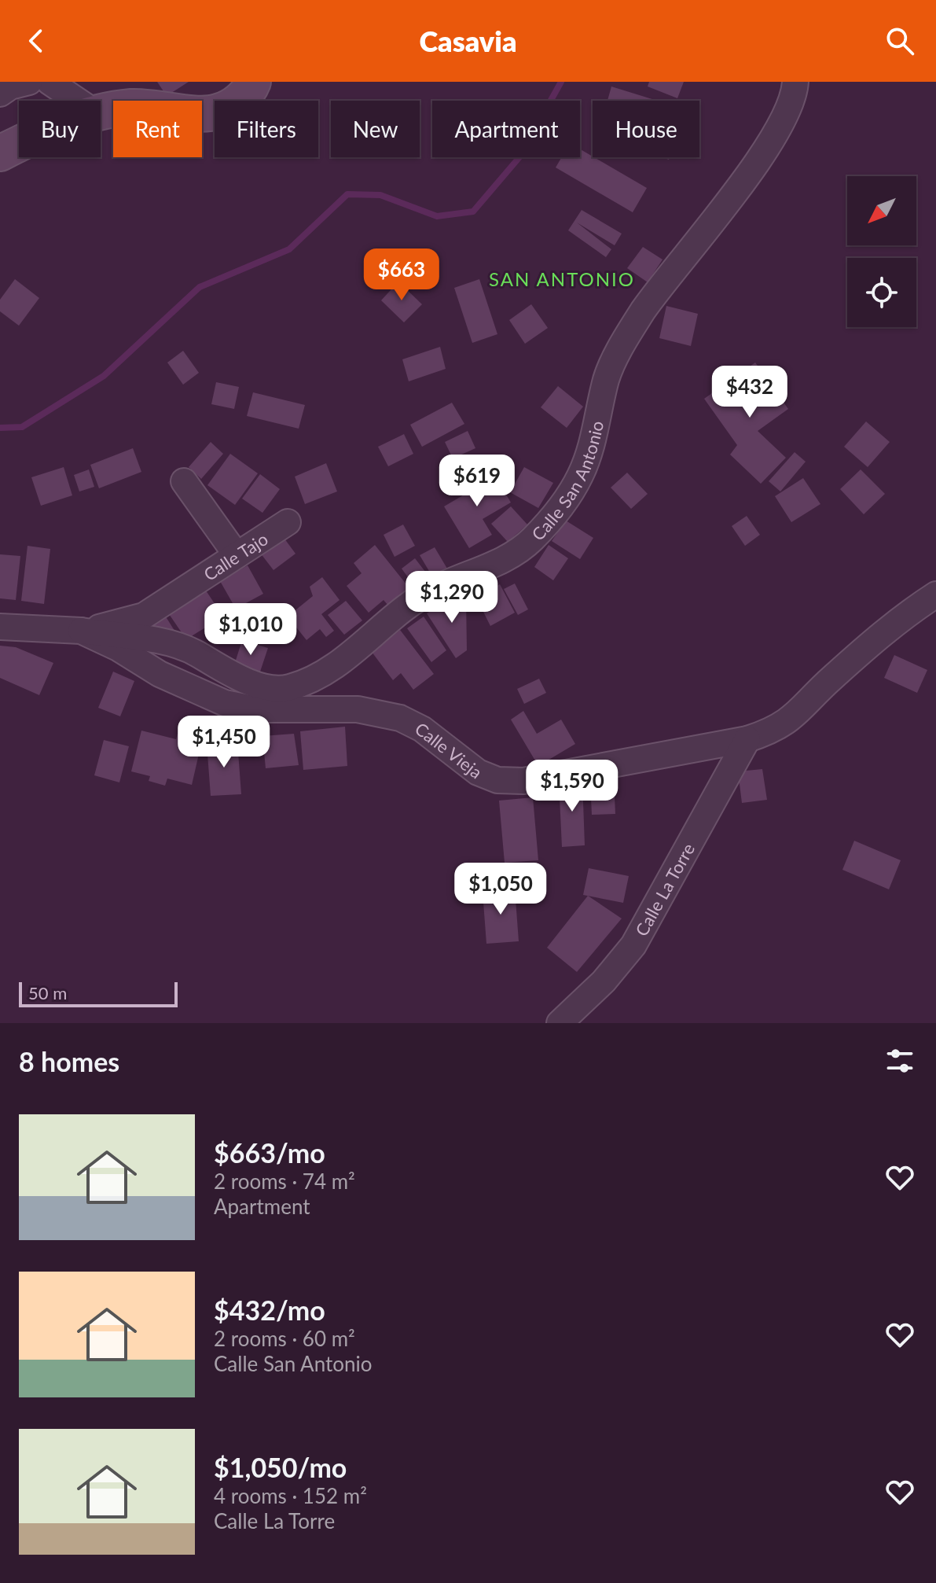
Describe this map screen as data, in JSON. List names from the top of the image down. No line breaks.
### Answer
{"streets":{"street":["Calle San Antonio","Calle Tajo","Calle Vieja","Calle La Torre"]},"crossings":[["Calle San Antonio","Calle Tajo"],["Calle San Antonio","Calle Vieja"],["Calle Tajo","Calle Vieja"],["Calle Vieja","Calle La Torre"]],"districts":["SAN ANTONIO"],"scale_bar":"50 m","north":"bottom left","page":{"header":"Casavia","chip":["Buy","Rent","Filters","New","Apartment","House"],"price":["$663","$432","$619","$1,290","$1,010","$1,450","$1,590","$1,050"],"scale":"50 m","heading":"8 homes","list":[{"name":"$663/mo","note":"2 rooms · 74 m² · Apartment"},{"name":"$432/mo","note":"2 rooms · 60 m² · Calle San Antonio"},{"name":"$1,050/mo","note":"4 rooms · 152 m² · Calle La Torre"}]}}
